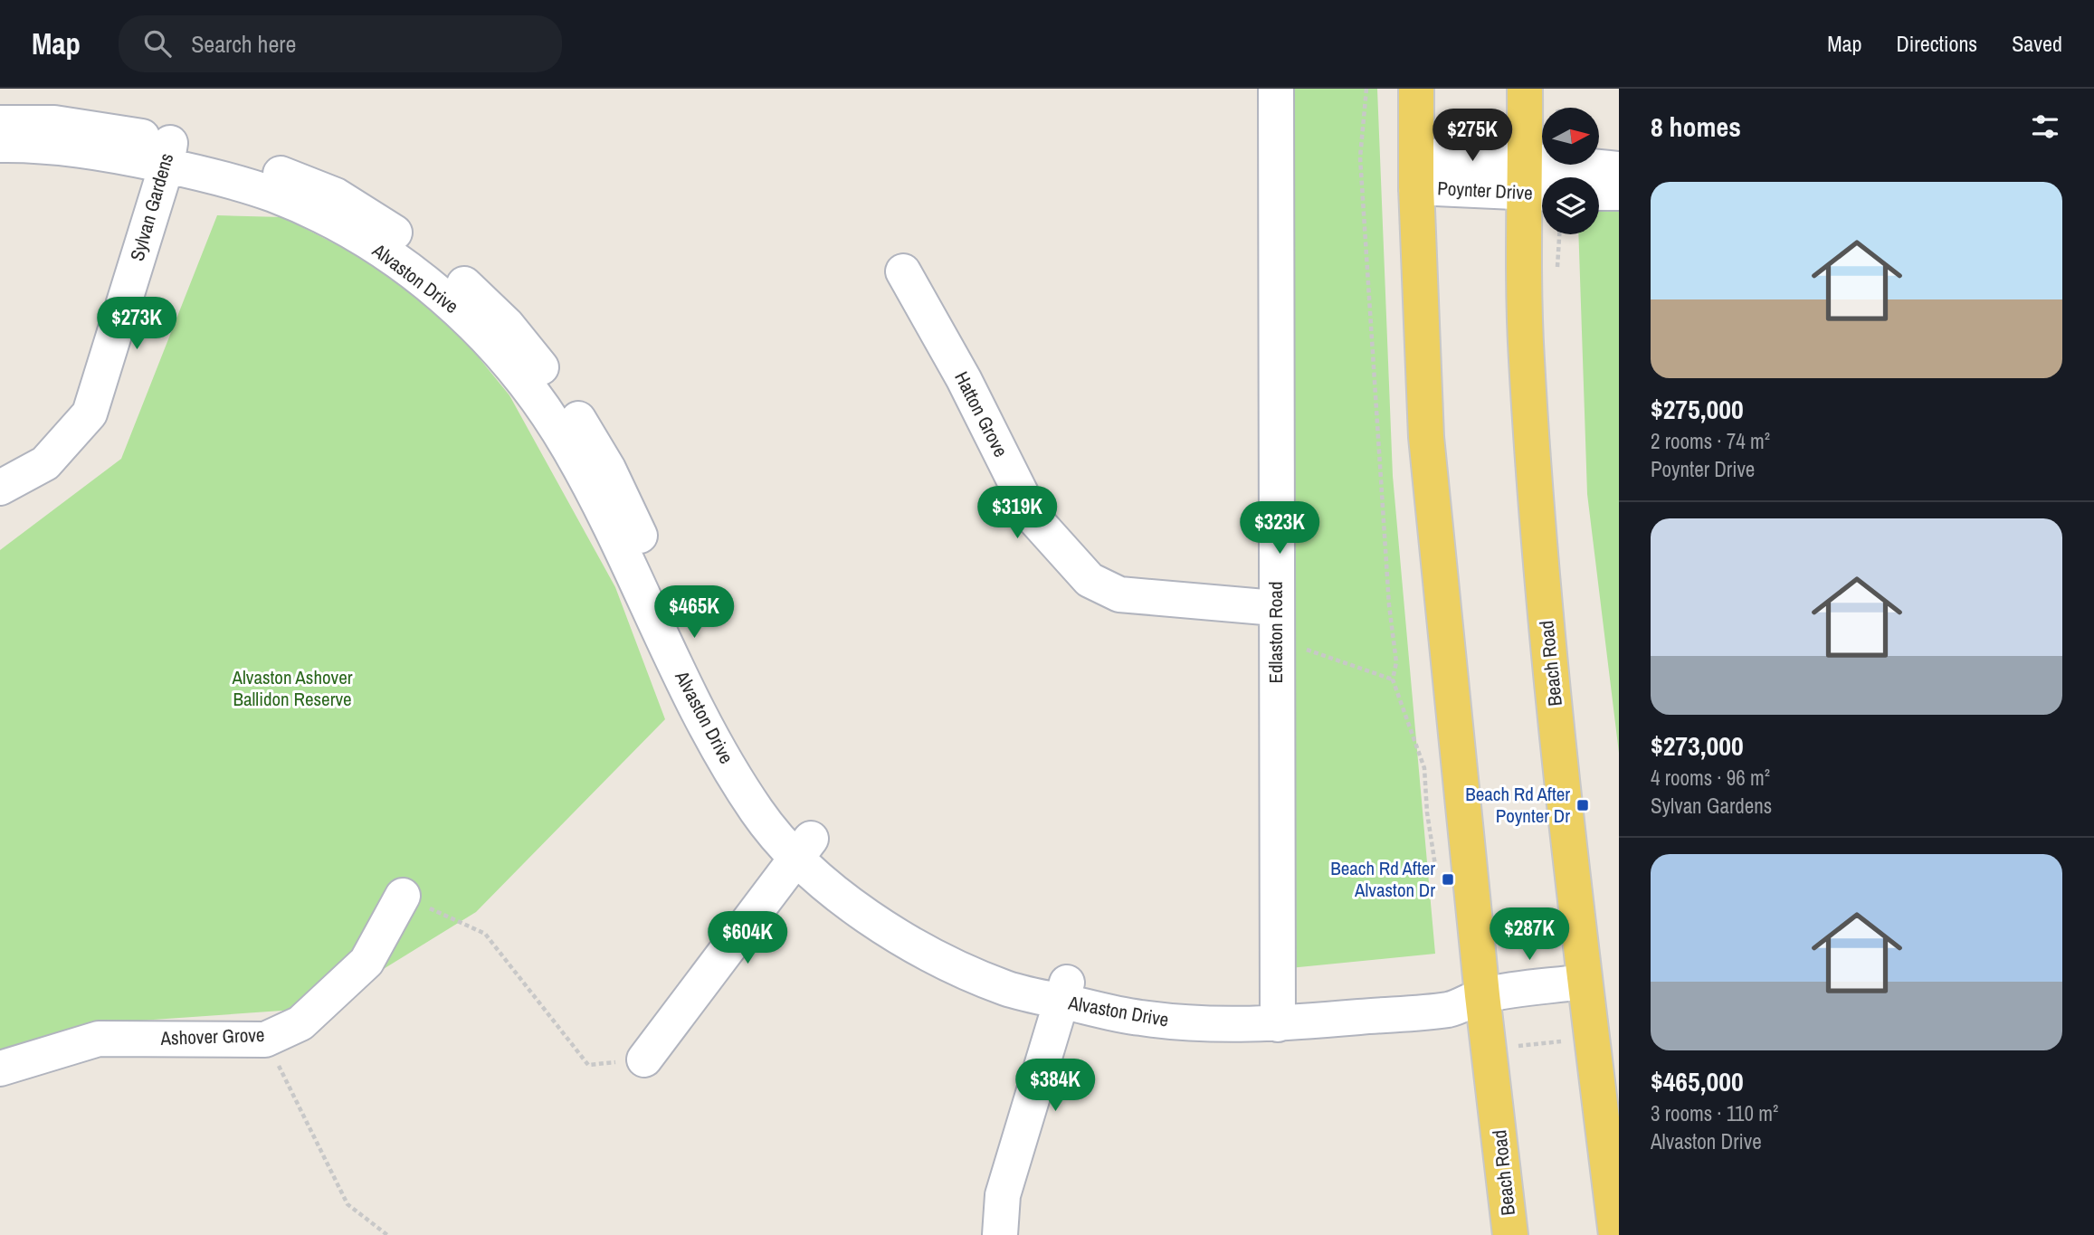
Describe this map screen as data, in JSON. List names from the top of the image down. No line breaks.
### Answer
{"streets":{"main road":["Beach Road"],"street":["Poynter Drive","Sylvan Gardens","Alvaston Drive","Hatton Grove","Edlaston Road","Ashover Grove"]},"crossings":[["Poynter Drive","Beach Road"],["Sylvan Gardens","Alvaston Drive"],["Alvaston Drive","Edlaston Road"],["Alvaston Drive","Beach Road"],["Hatton Grove","Edlaston Road"]],"parks":["Alvaston Ashover Ballidon Reserve"],"places":{"transit":["Beach Rd After Poynter Dr","Beach Rd After Alvaston Dr"]},"north":"right","page":{"header":"Map","search":"Search here","nav":["Map","Directions","Saved"],"heading":"8 homes","price":["$275K","$273K","$319K","$323K","$465K","$287K","$604K","$384K"],"list":[{"name":"$275,000","note":"2 rooms · 74 m² · Poynter Drive"},{"name":"$273,000","note":"4 rooms · 96 m² · Sylvan Gardens"},{"name":"$465,000","note":"3 rooms · 110 m² · Alvaston Drive"}]}}
